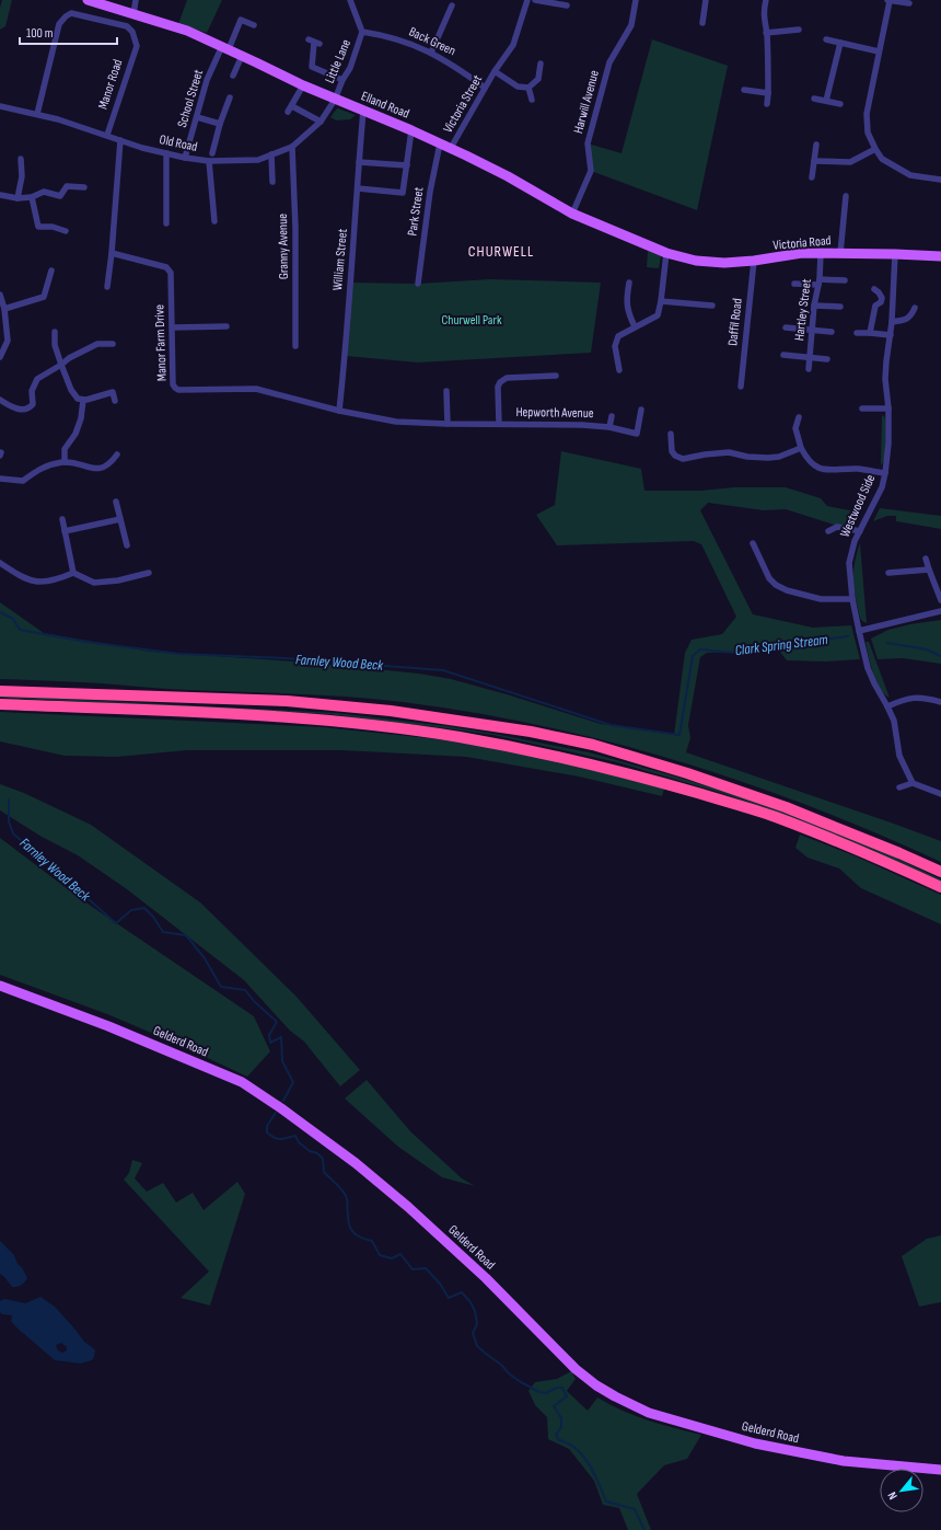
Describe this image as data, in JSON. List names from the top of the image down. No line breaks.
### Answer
{"streets":{"main road":["Elland Road","Victoria Road","Gelderd Road"],"street":["Back Green","Little Lane","Manor Road","School Street","Harwill Avenue","Victoria Street","Old Road","Park Street","Granny Avenue","William Street","Hartley Street","Daffil Road","Manor Farm Drive","Hepworth Avenue","Westwood Side"]},"crossings":[["Back Green","Little Lane"],["Back Green","Victoria Street"],["Little Lane","Elland Road"],["Little Lane","Old Road"],["Manor Road","Old Road"],["School Street","Elland Road"],["School Street","Old Road"],["Harwill Avenue","Elland Road"],["Victoria Street","Elland Road"],["Elland Road","Old Road"],["Elland Road","Park Street"],["Elland Road","Victoria Road"],["Elland Road","William Street"],["Old Road","Granny Avenue"],["Victoria Road","Hartley Street"],["Victoria Road","Daffil Road"],["Victoria Road","Westwood Side"],["William Street","Manor Farm Drive"],["William Street","Hepworth Avenue"],["Manor Farm Drive","Hepworth Avenue"]],"districts":["CHURWELL"],"water":["Clark Spring Stream","Farnley Wood Beck"],"parks":["Churwell Park"],"scale_bar":"100 m","north":"bottom left"}
